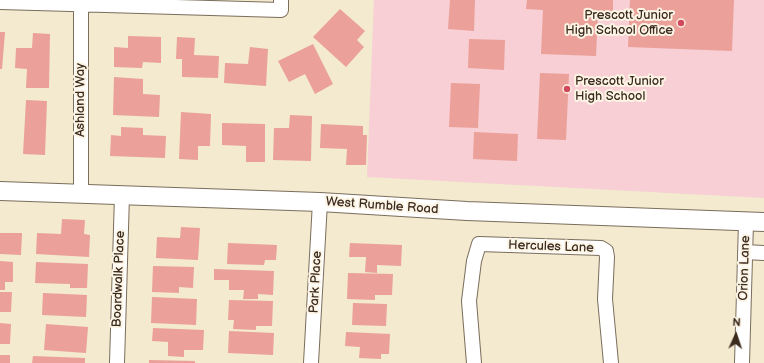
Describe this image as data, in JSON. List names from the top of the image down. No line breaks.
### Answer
{"streets":{"street":["Ashland Way","West Rumble Road","Hercules Lane","Orion Lane","Boardwalk Place","Park Place"]},"crossings":[["Ashland Way","West Rumble Road"],["West Rumble Road","Orion Lane"],["West Rumble Road","Boardwalk Place"],["West Rumble Road","Park Place"]],"places":["Prescott Junior High School Office","Prescott Junior High School"],"north":"top"}
